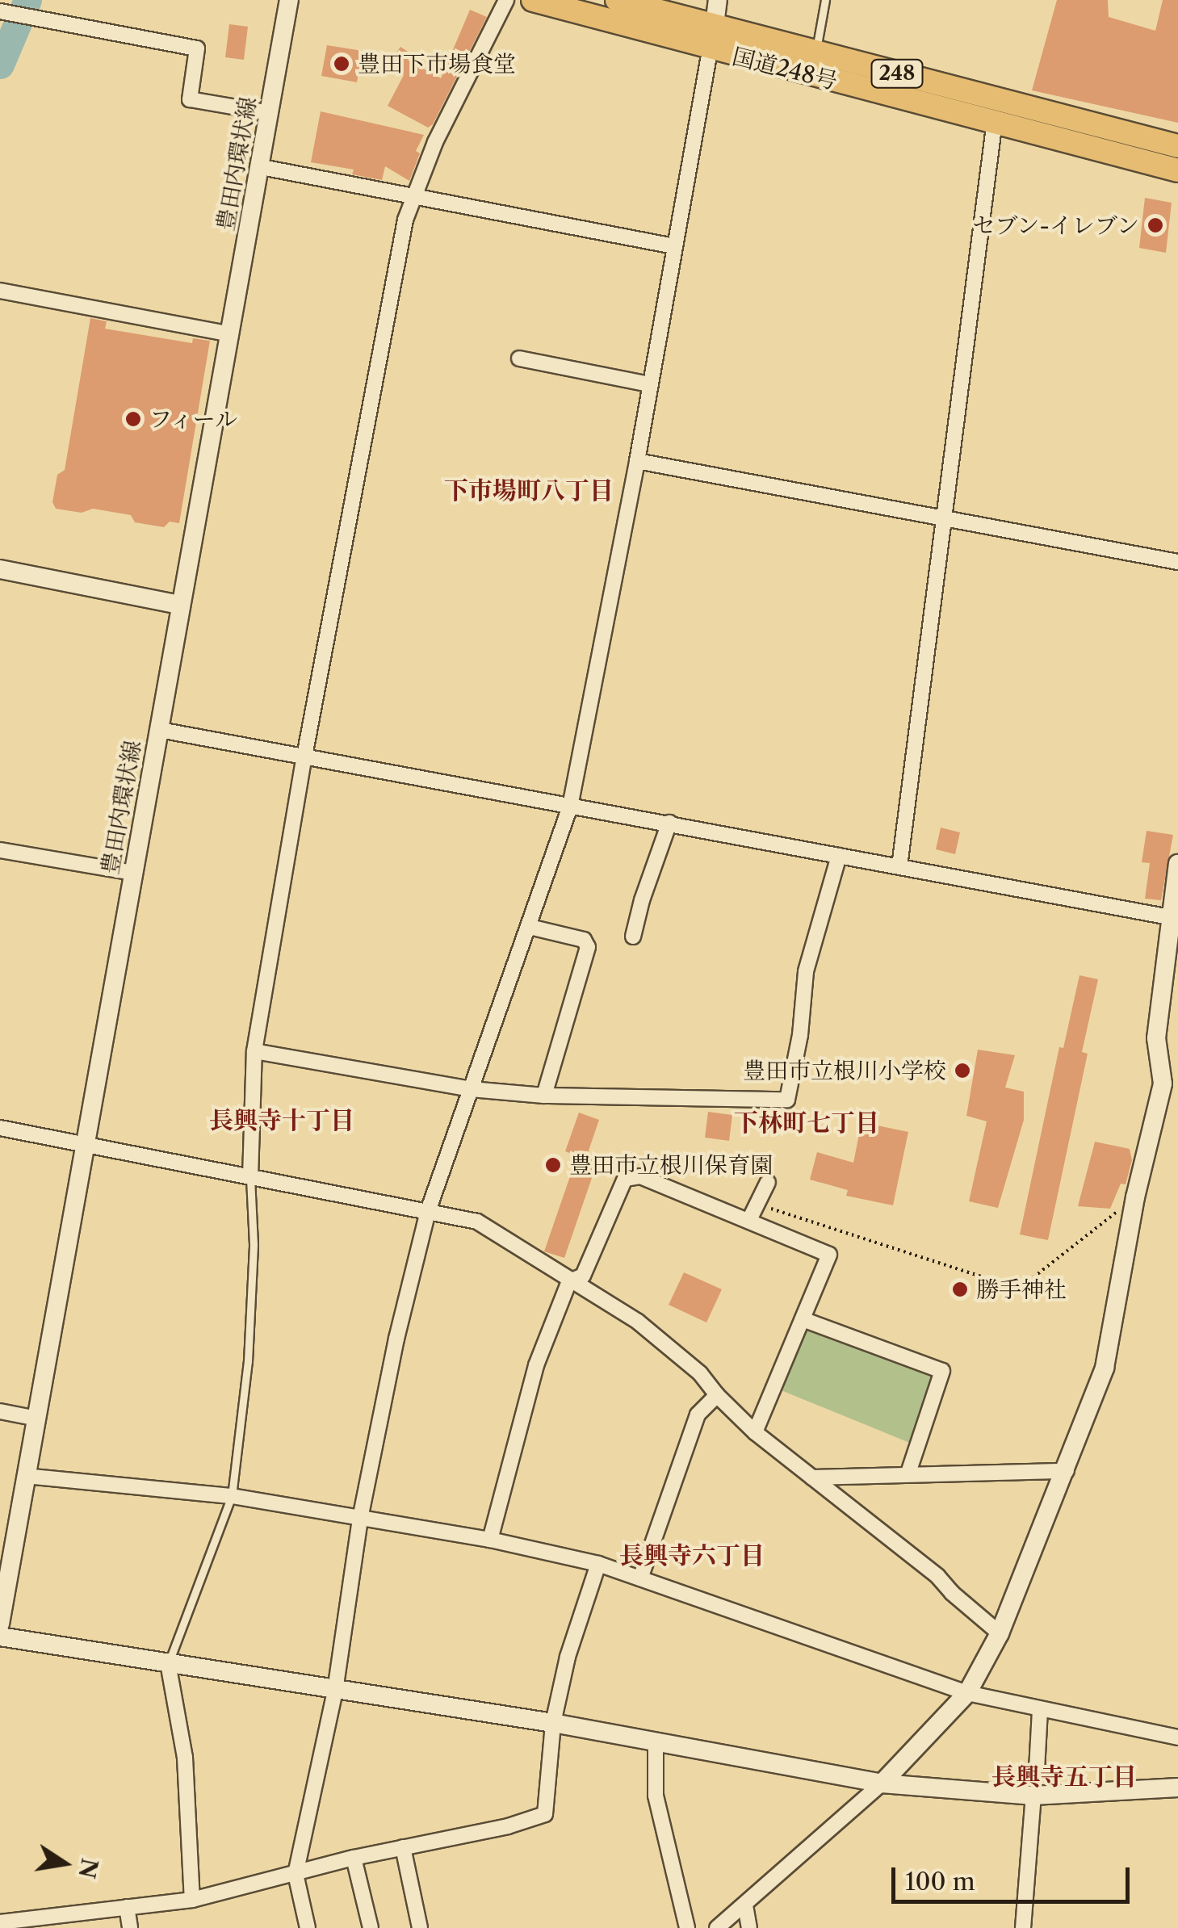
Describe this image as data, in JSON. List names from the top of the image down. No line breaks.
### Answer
{"streets":{"highway":["国道248号","248"],"street":["豊田内環状線"]},"districts":["下市場町八丁目","長興寺十丁目","下林町七丁目","長興寺六丁目","長興寺五丁目"],"places":["豊田下市場食堂","セブン-イレブン","フィール","豊田市立根川小学校","豊田市立根川保育園","勝手神社"],"scale_bar":"100 m","north":"right"}
